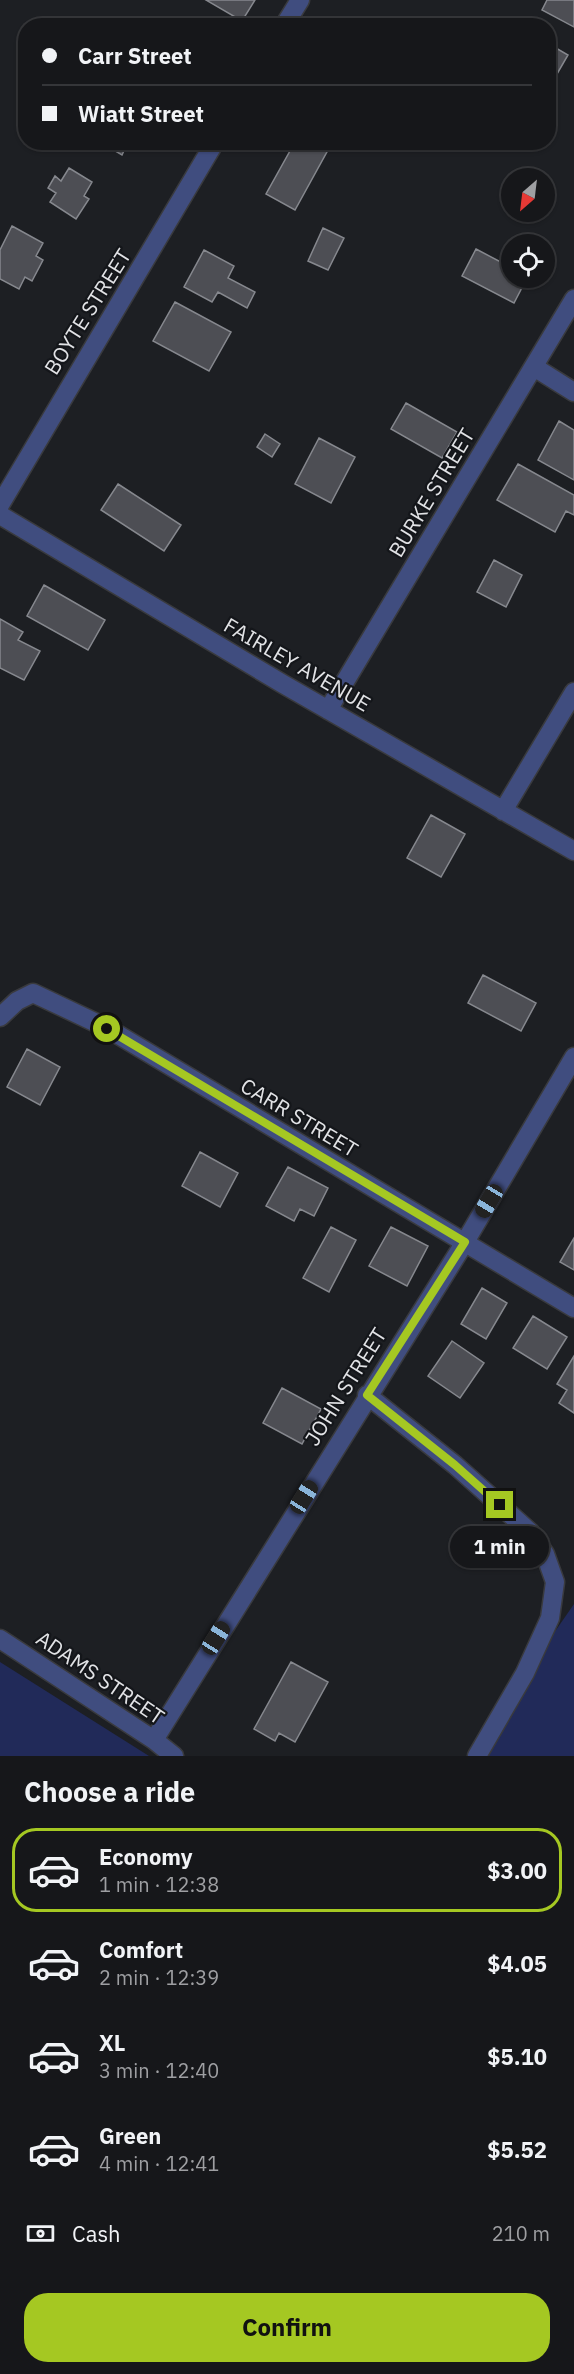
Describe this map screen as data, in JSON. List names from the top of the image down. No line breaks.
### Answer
{"streets":{"street":["BOYTE STREET","BURKE STREET","FAIRLEY AVENUE","CARR STREET","JOHN STREET","ADAMS STREET"]},"crossings":[["BURKE STREET","FAIRLEY AVENUE"],["CARR STREET","JOHN STREET"],["JOHN STREET","ADAMS STREET"]],"north":"bottom left","page":{"banner":["Carr Street","Wiatt Street"],"bubble":"1 min","heading":"Choose a ride","list":[{"name":"Economy","note":"1 min · 12:38","value":"$3.00"},{"name":"Comfort","note":"2 min · 12:39","value":"$4.05"},{"name":"XL","note":"3 min · 12:40","value":"$5.10"},{"name":"Green","note":"4 min · 12:41","value":"$5.52"}],"pay":["Cash","210 m"],"buttons":"Confirm"}}
